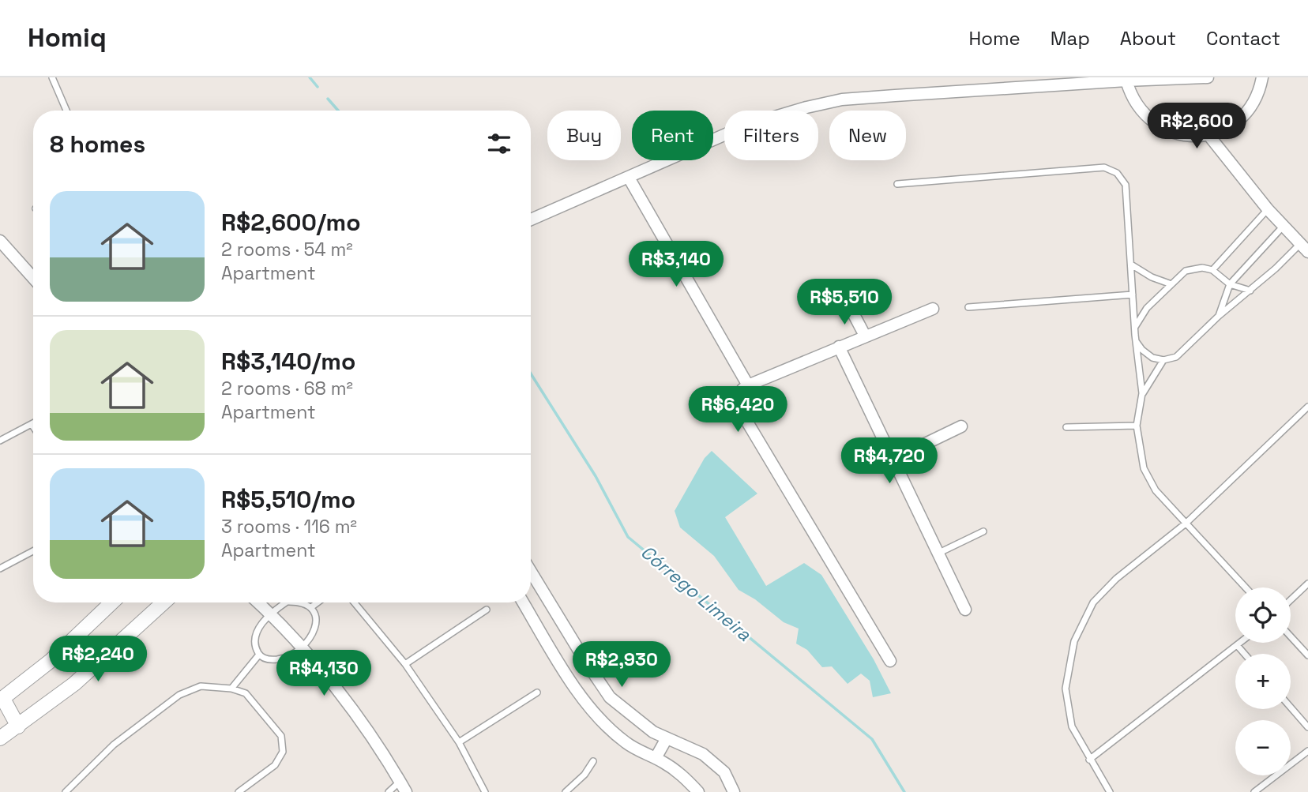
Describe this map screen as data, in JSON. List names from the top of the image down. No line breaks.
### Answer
{"water":["Córrego Limeira"],"page":{"header":"Homiq","nav":["Home","Map","About","Contact"],"price":["R$2,600","R$3,140","R$5,510","R$6,420","R$4,720","R$2,240","R$2,930","R$4,130"],"chip":["Buy","Rent","Filters","New"],"heading":"8 homes","list":[{"name":"R$2,600/mo","note":"2 rooms · 54 m² · Apartment"},{"name":"R$3,140/mo","note":"2 rooms · 68 m² · Apartment"},{"name":"R$5,510/mo","note":"3 rooms · 116 m² · Apartment"}],"map_buttons":["+","−"]}}
